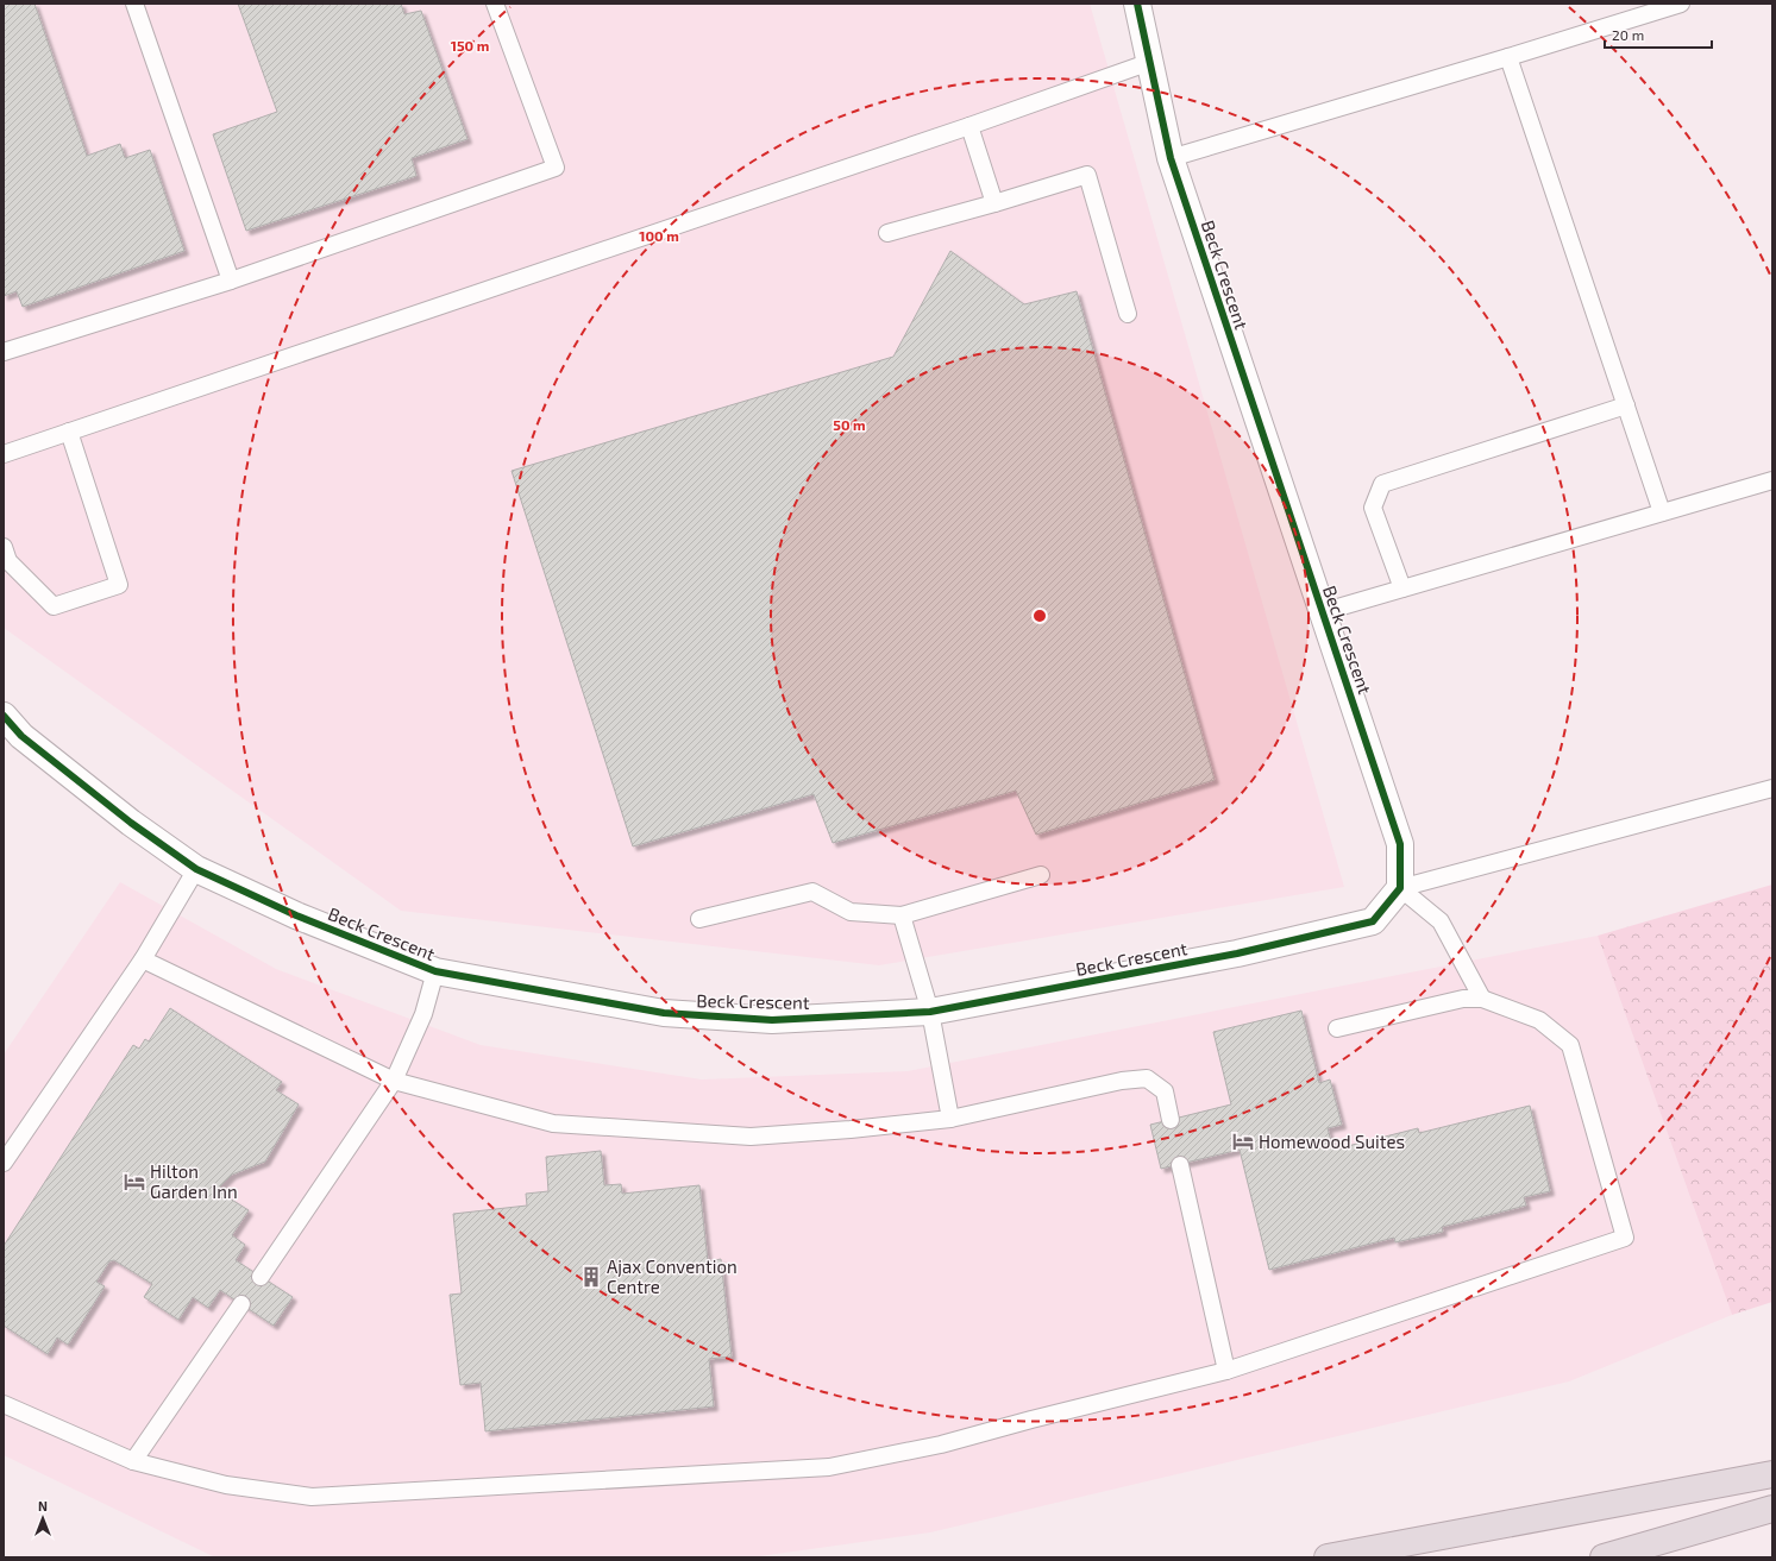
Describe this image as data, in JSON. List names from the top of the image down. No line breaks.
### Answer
{"streets":{"street":["Beck Crescent"]},"places":{"hotel":["Homewood Suites","Hilton Garden Inn"],"building":["Ajax Convention Centre"]},"scale_bar":"20 m","north":"top","rings":["150 m","100 m","50 m"]}
